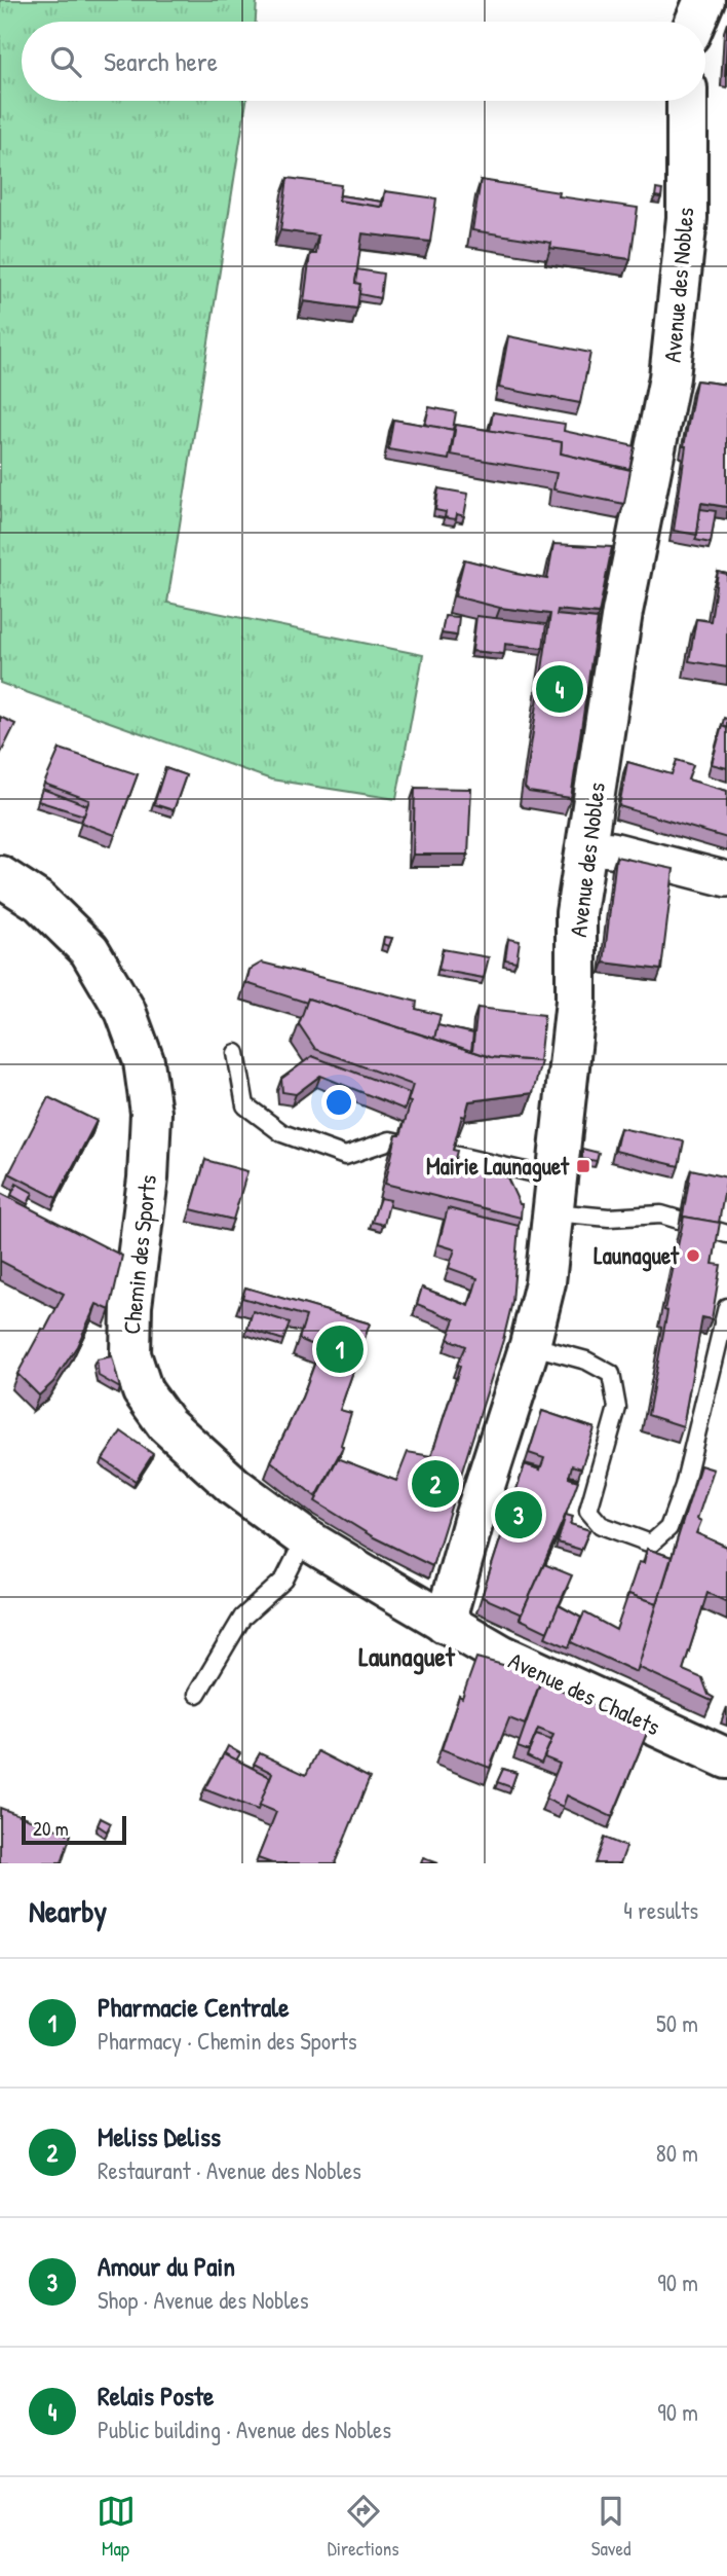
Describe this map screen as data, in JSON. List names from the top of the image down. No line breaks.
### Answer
{"streets":{"street":["Avenue des Nobles","Chemin des Sports","Avenue des Chalets"]},"crossings":[["Avenue des Nobles","Chemin des Sports"],["Avenue des Nobles","Avenue des Chalets"],["Chemin des Sports","Avenue des Chalets"]],"districts":["Launaguet"],"places":{"transit":["Mairie Launaguet"],"other":["Launaguet"]},"scale_bar":"20 m","page":{"search":"Search here","pins":["4","1","2","3"],"scale":"20 m","heading":["Nearby","4 results"],"list":[{"mark":"1","name":"Pharmacie Centrale","note":"Pharmacy · Chemin des Sports","value":"50 m"},{"mark":"2","name":"Meliss Deliss","note":"Restaurant · Avenue des Nobles","value":"80 m"},{"mark":"3","name":"Amour du Pain","note":"Shop · Avenue des Nobles","value":"90 m"},{"mark":"4","name":"Relais Poste","note":"Public building · Avenue des Nobles","value":"90 m"}],"nav":["Map","Directions","Saved"]}}
